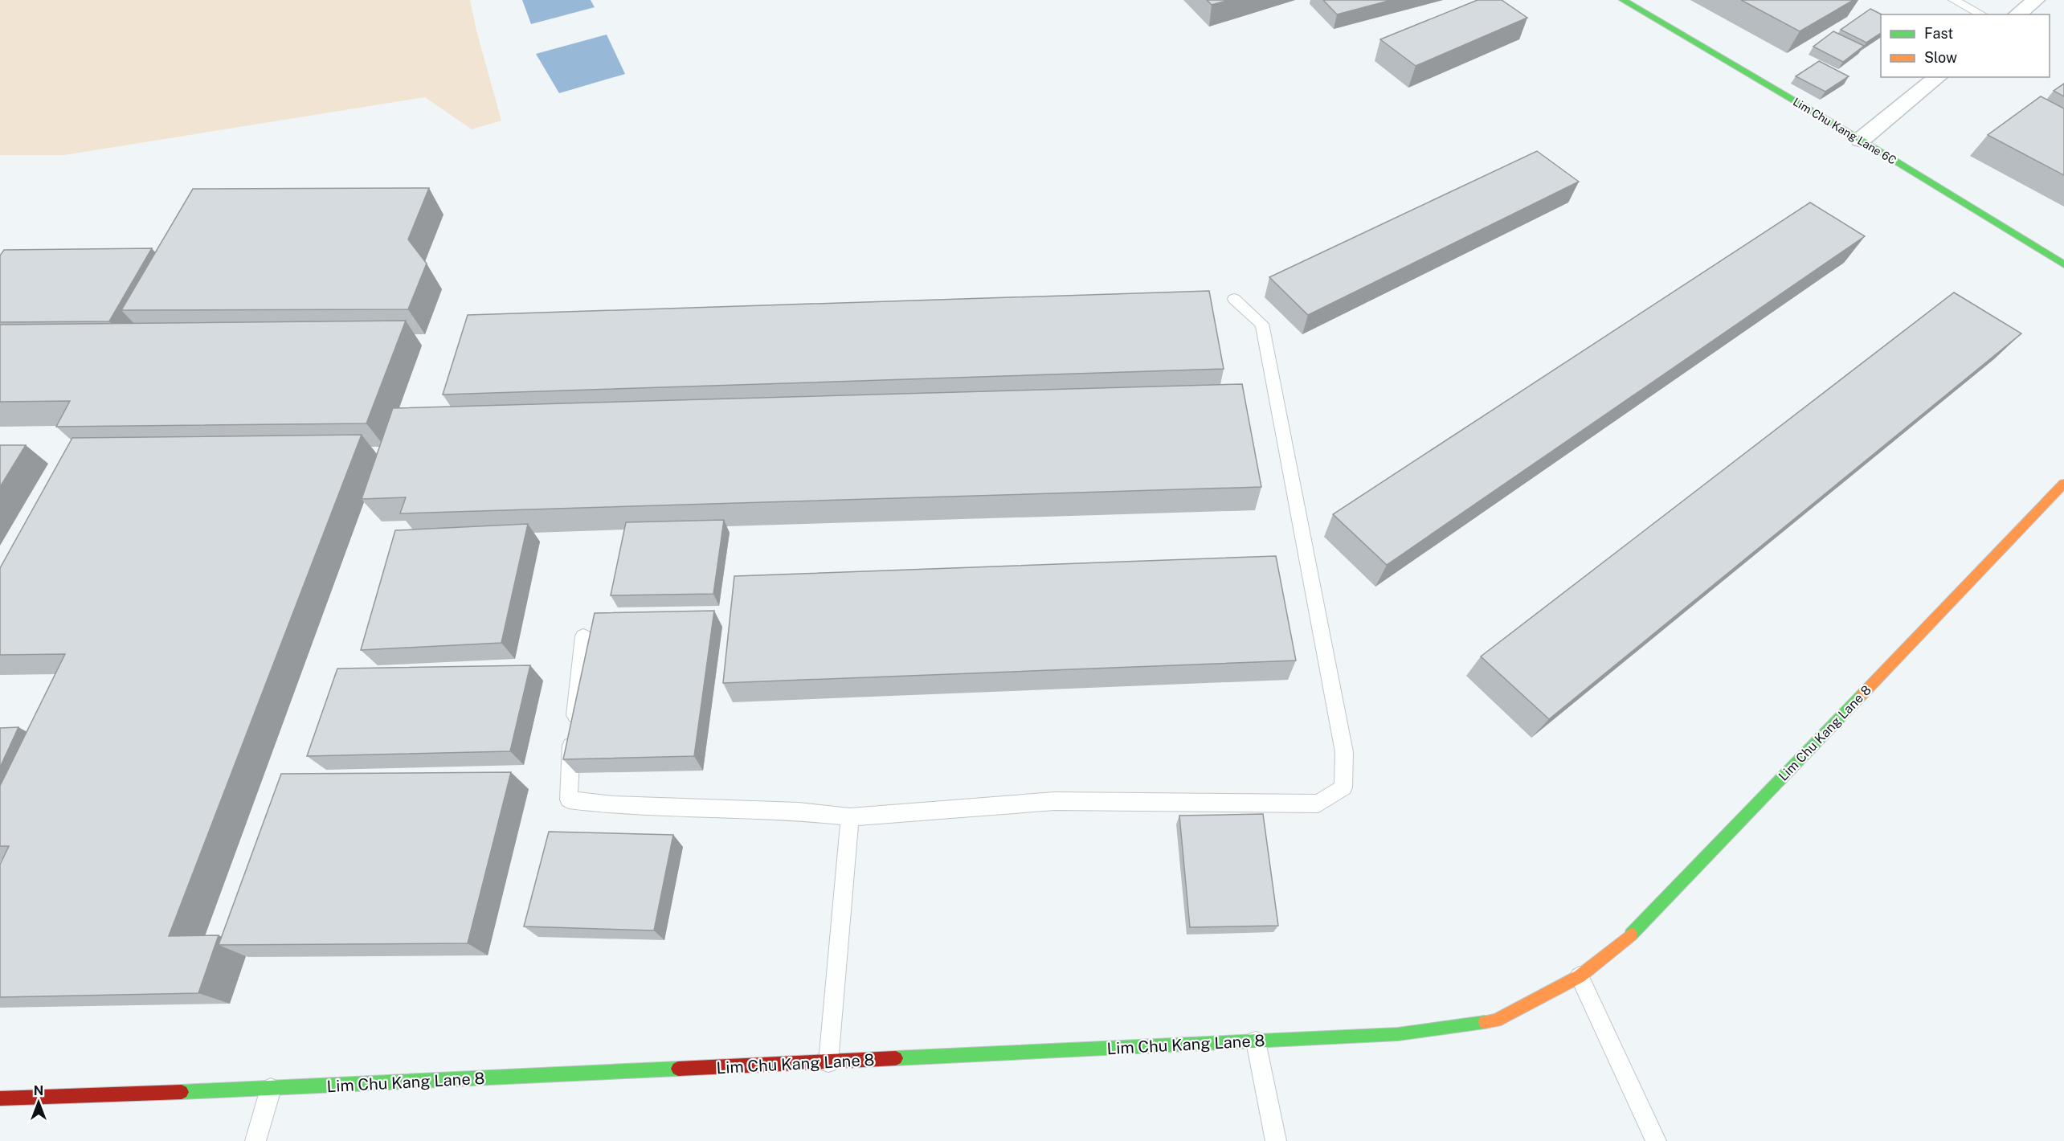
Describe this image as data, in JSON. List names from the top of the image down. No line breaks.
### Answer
{"streets":{"street":["Lim Chu Kang Lane 6C","Lim Chu Kang Lane 8"]},"legend":["Fast","Slow"],"north":"top"}
